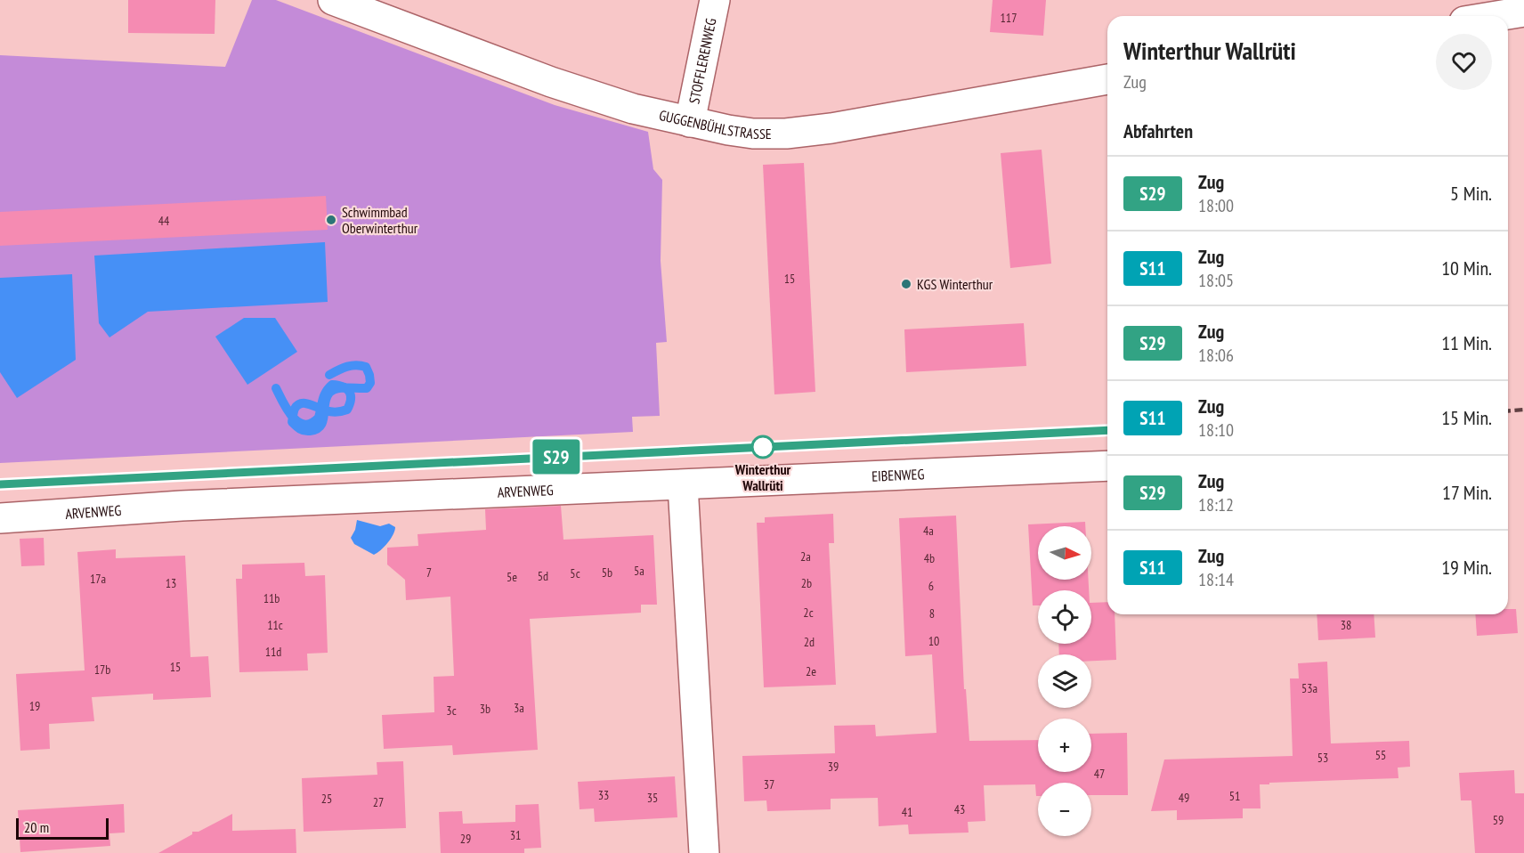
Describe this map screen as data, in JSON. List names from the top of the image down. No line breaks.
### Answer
{"streets":{"street":["STOFFLERENWEG","GUGGENBÜHLSTRASSE","EIBENWEG","ARVENWEG"]},"crossings":[["STOFFLERENWEG","GUGGENBÜHLSTRASSE"],["EIBENWEG","ARVENWEG"]],"places":["Schwimmbad Oberwinterthur","KGS Winterthur","Winterthur Wallrüti"],"house_numbers":["117","44","15","4a","2a","4b","5a","7","5b","5c","5d","5e","17a","13","2b","6","11b","2c","8","11c","38","10","2d","11d","15","17b","2e","53a","19","3a","3b","3c","55","53","39","47","37","33","51","35","49","25","27","43","41","59","31","29"],"scale_bar":"20 m","north":"right","page":{"on_map":"S29","heading":[["Winterthur Wallrüti","Zug"],"Abfahrten"],"list":[{"mark":"S29","name":"Zug","note":"18:00","value":"5 Min."},{"mark":"S11","name":"Zug","note":"18:05","value":"10 Min."},{"mark":"S29","name":"Zug","note":"18:06","value":"11 Min."},{"mark":"S11","name":"Zug","note":"18:10","value":"15 Min."},{"mark":"S29","name":"Zug","note":"18:12","value":"17 Min."},{"mark":"S11","name":"Zug","note":"18:14","value":"19 Min."}],"map_buttons":["+","−"],"scale":"20 m"}}
